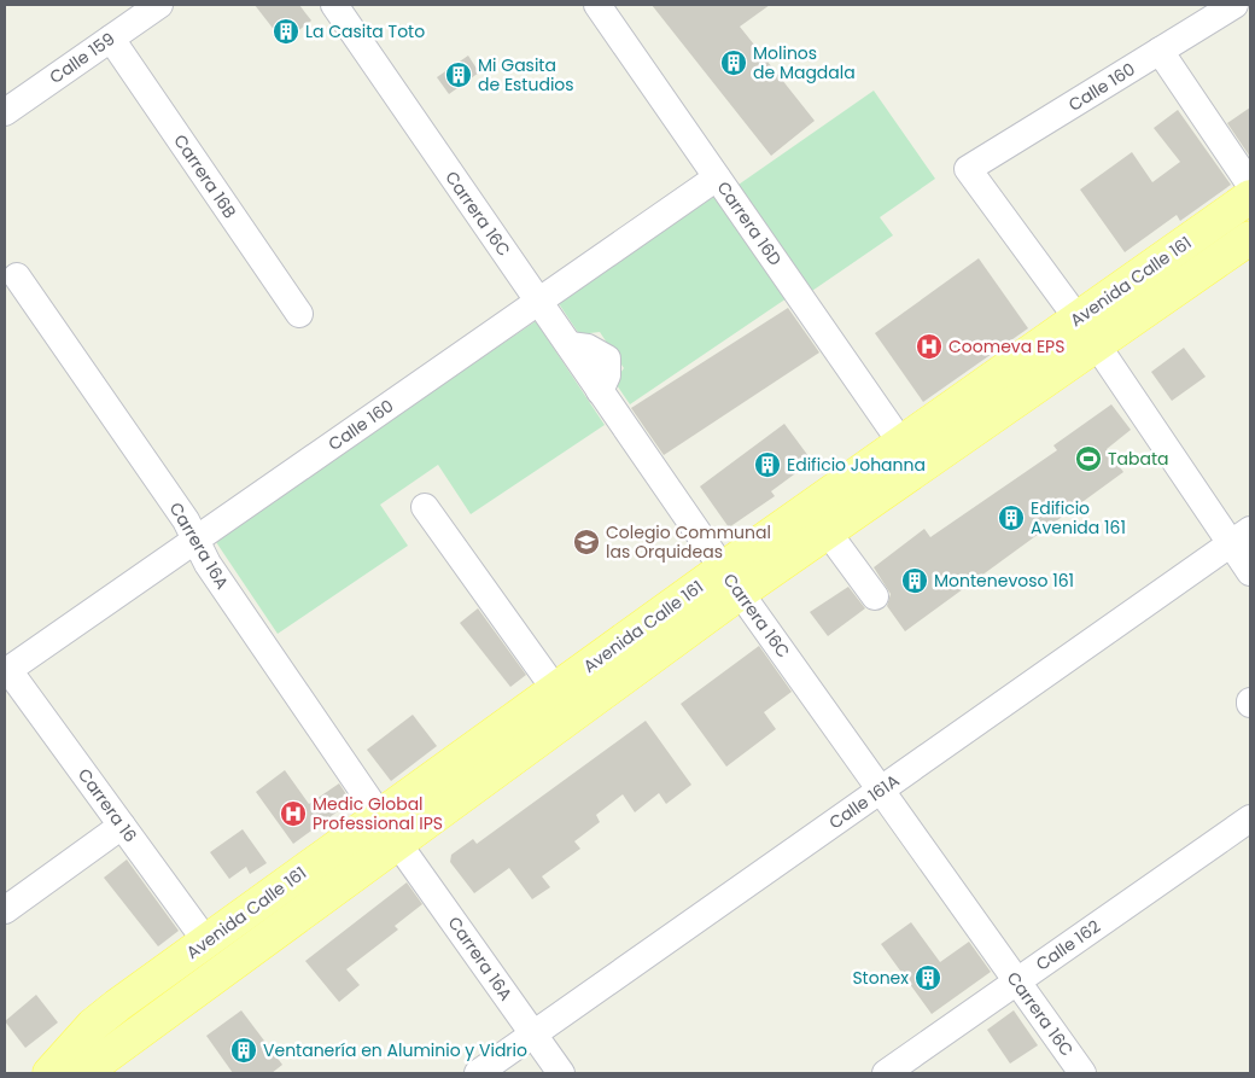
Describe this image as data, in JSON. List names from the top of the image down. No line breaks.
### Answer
{"streets":{"main road":["Avenida Calle 161"],"street":["Calle 159","Calle 160","Carrera 16B","Carrera 16C","Carrera 16D","Carrera 16A","Calle 161A","Carrera 16","Calle 162"]},"crossings":[["Calle 159","Carrera 16B"],["Calle 160","Carrera 16C"],["Calle 160","Carrera 16D"],["Calle 160","Avenida Calle 161"],["Calle 160","Carrera 16A"],["Calle 160","Carrera 16"],["Carrera 16C","Avenida Calle 161"],["Carrera 16C","Calle 161A"],["Carrera 16C","Calle 162"],["Carrera 16D","Avenida Calle 161"],["Avenida Calle 161","Carrera 16A"],["Avenida Calle 161","Carrera 16"],["Carrera 16A","Calle 161A"]],"places":{"building":["La Casita Toto","Molinos de Magdala","Mi Gasita de Estudios","Edificio Johanna","Edificio Avenida 161","Montenevoso 161","Stonex","Ventanería en Aluminio y Vidrio"],"hospital":["Coomeva EPS","Medic Global Professional IPS"],"sports":["Tabata"],"school or university":["Colegio Communal las Orquideas"]}}
